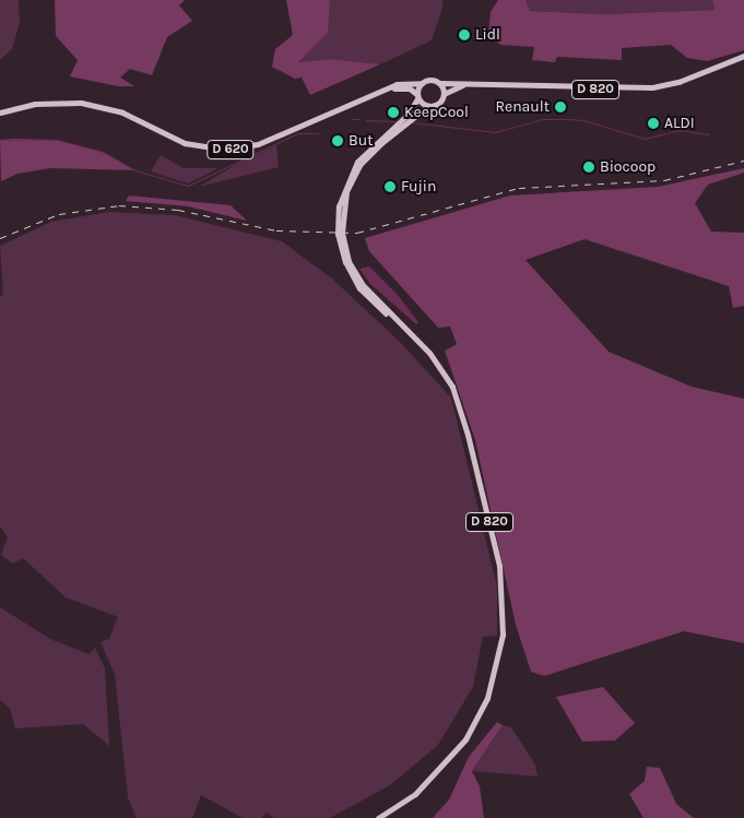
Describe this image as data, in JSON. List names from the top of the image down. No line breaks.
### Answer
{"streets":{"main road":["D 820","D 620"]},"crossings":[["D 820","D 620"]],"places":["Lidl","Renault","KeepCool","ALDI","But","Biocoop","Fujin"]}
